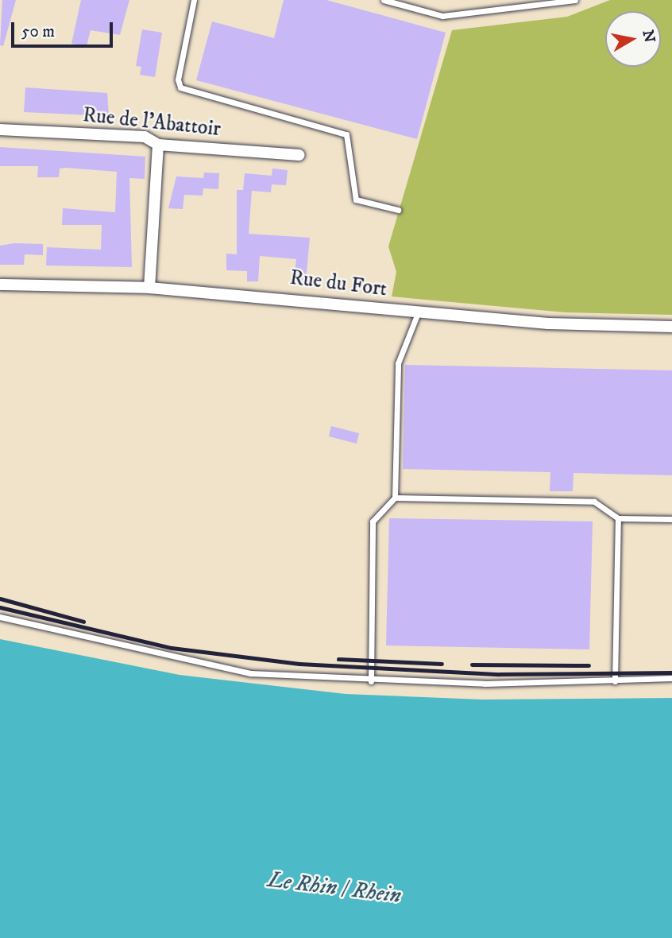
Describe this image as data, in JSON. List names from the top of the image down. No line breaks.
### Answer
{"streets":{"street":["Rue de l'Abattoir","Rue du Fort"]},"water":["Le Rhin / Rhein"],"scale_bar":"50 m","north":"right"}
